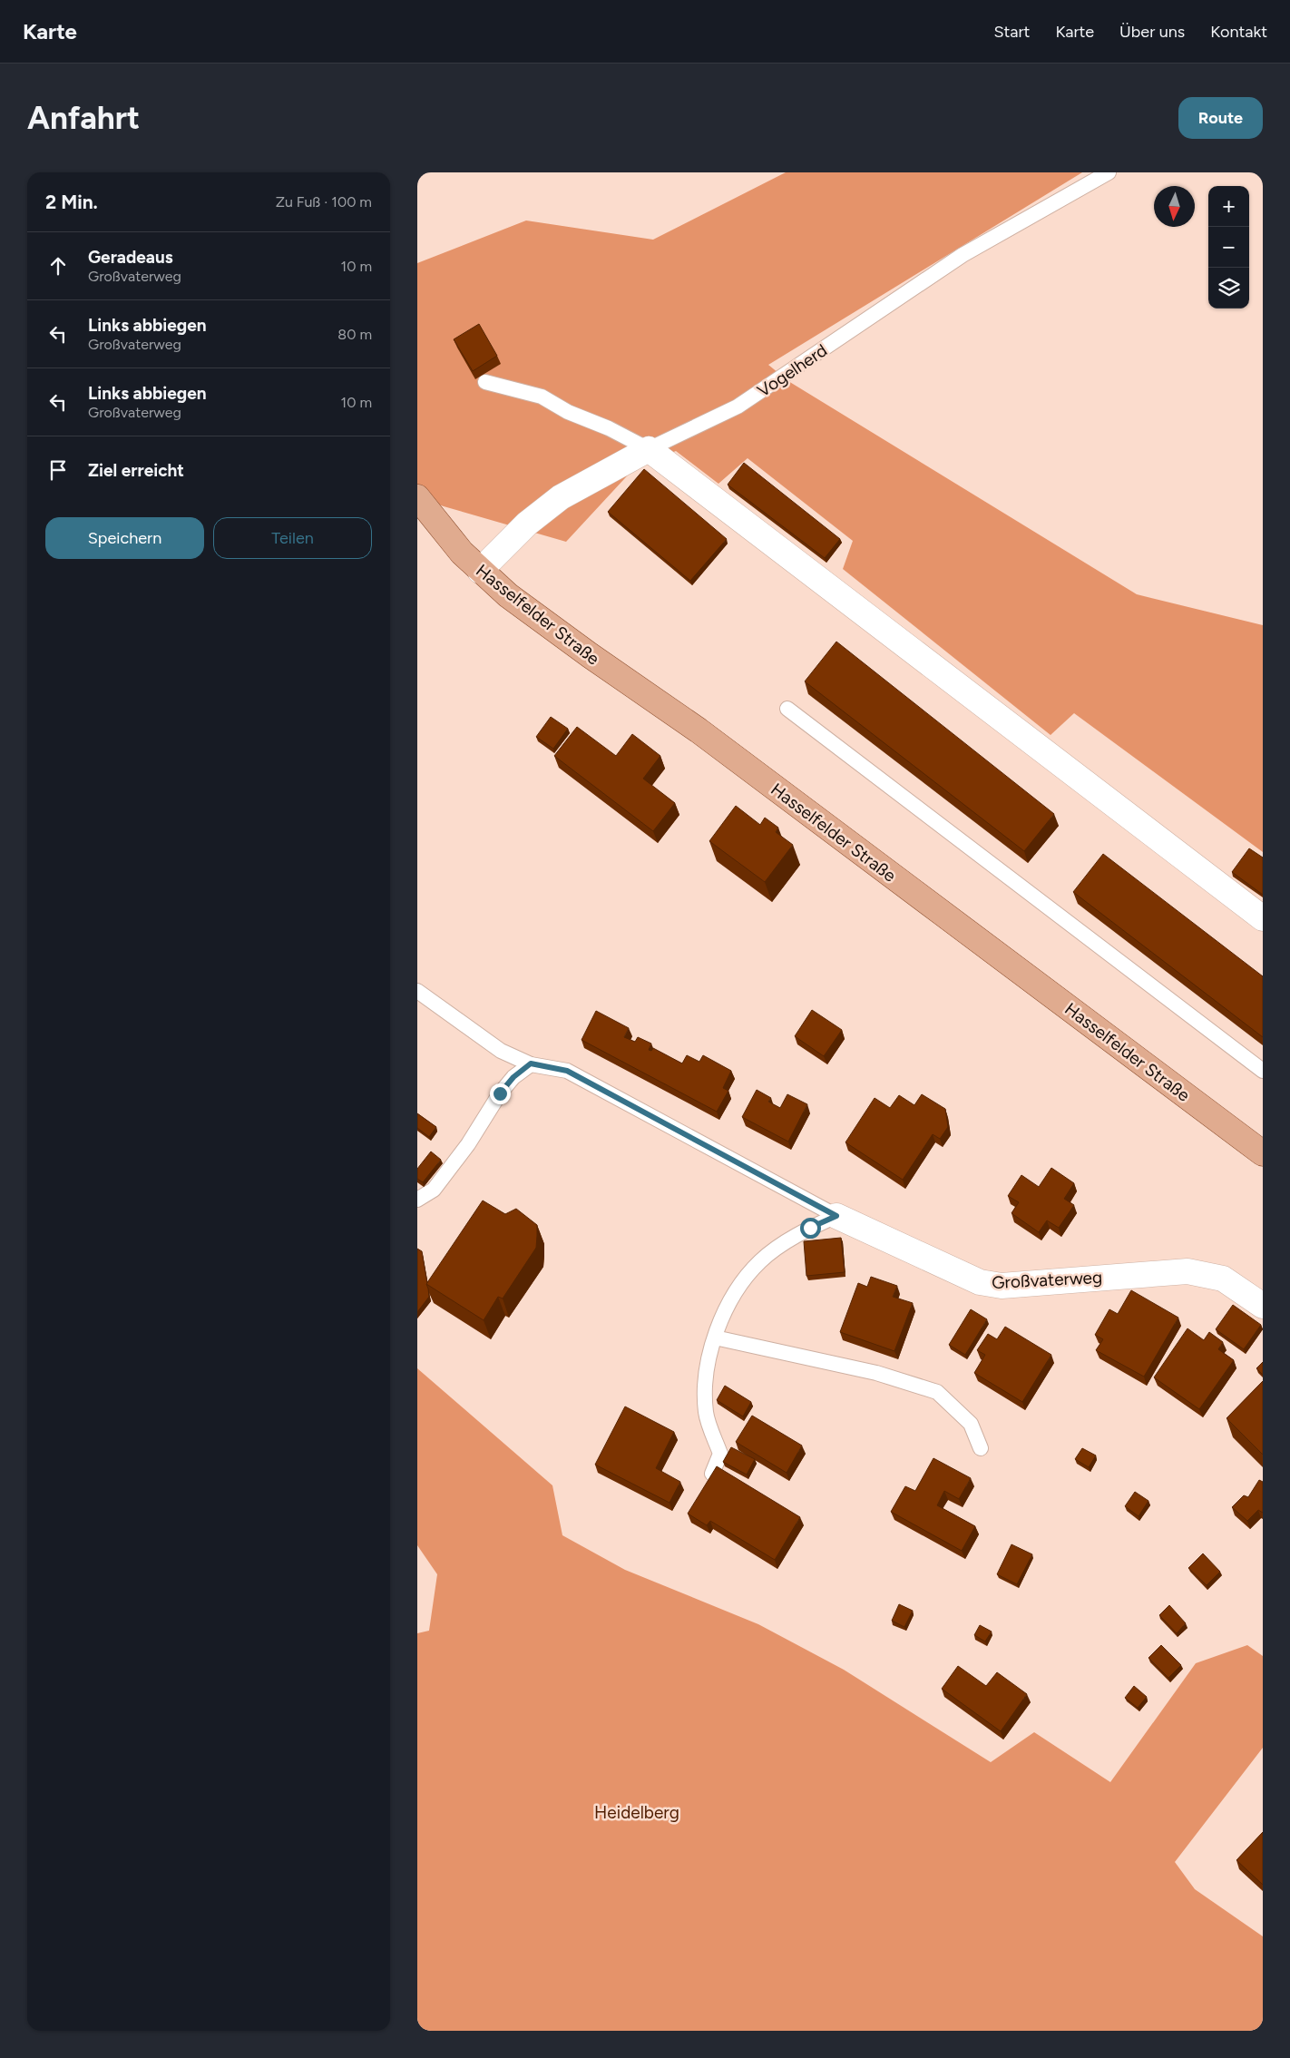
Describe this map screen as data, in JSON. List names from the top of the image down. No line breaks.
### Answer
{"streets":{"main road":["Hasselfelder Straße"],"street":["Vogelherd","Großvaterweg"]},"crossings":[["Vogelherd","Hasselfelder Straße"]],"parks":["Heidelberg"],"north":"bottom","page":{"header":"Karte","nav":["Start","Karte","Über uns","Kontakt"],"buttons":["Route",["Speichern","Teilen"]],"title":"Anfahrt","heading":["2 Min.","Zu Fuß · 100 m"],"map_buttons":["+","−"],"list":[["Geradeaus","Großvaterweg","10 m"],["Links abbiegen","Großvaterweg","80 m"],["Links abbiegen","Großvaterweg","10 m"],"Ziel erreicht"]}}
